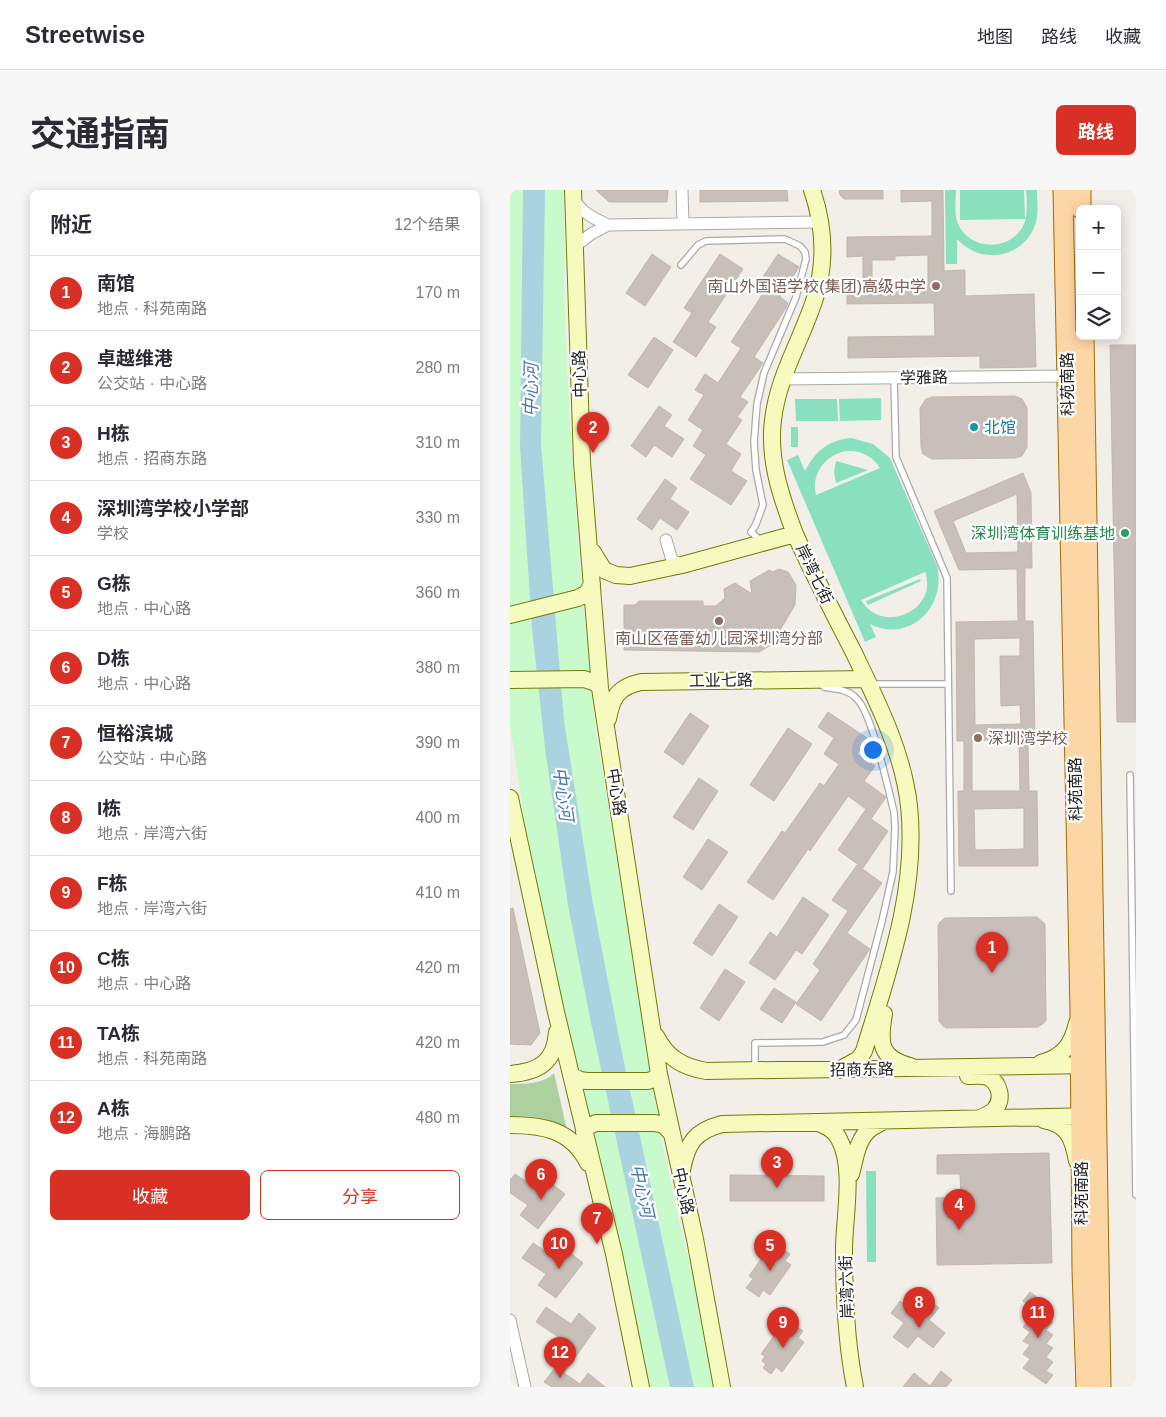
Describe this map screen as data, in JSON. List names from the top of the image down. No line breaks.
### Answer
{"streets":{"main road":["科苑南路"],"street":["中心路","学雅路","岸湾七街","工业七路","招商东路","岸湾六街"]},"crossings":[["中心路","工业七路"],["中心路","招商东路"],["学雅路","科苑南路"],["学雅路","岸湾七街"],["科苑南路","招商东路"],["岸湾七街","工业七路"]],"water":["中心河"],"places":["南山外国语学校(集团)高级中学","北馆","深圳湾体育训练基地","南山区蓓蕾幼儿园深圳湾分部","深圳湾学校"],"page":{"header":"Streetwise","nav":["地图","路线","收藏"],"title":"交通指南","buttons":["路线",["收藏","分享"]],"heading":["附近","12个结果"],"map_buttons":["+","−"],"list":[{"mark":"1","name":"南馆","note":"地点 · 科苑南路","value":"170 m"},{"mark":"2","name":"卓越维港","note":"公交站 · 中心路","value":"280 m"},{"mark":"3","name":"H栋","note":"地点 · 招商东路","value":"310 m"},{"mark":"4","name":"深圳湾学校小学部","note":"学校","value":"330 m"},{"mark":"5","name":"G栋","note":"地点 · 中心路","value":"360 m"},{"mark":"6","name":"D栋","note":"地点 · 中心路","value":"380 m"},{"mark":"7","name":"恒裕滨城","note":"公交站 · 中心路","value":"390 m"},{"mark":"8","name":"I栋","note":"地点 · 岸湾六街","value":"400 m"},{"mark":"9","name":"F栋","note":"地点 · 岸湾六街","value":"410 m"},{"mark":"10","name":"C栋","note":"地点 · 中心路","value":"420 m"},{"mark":"11","name":"TA栋","note":"地点 · 科苑南路","value":"420 m"},{"mark":"12","name":"A栋","note":"地点 · 海鹏路","value":"480 m"}],"pins":["2","1","3","6","4","7","10","5","8","11","9","12"]}}
